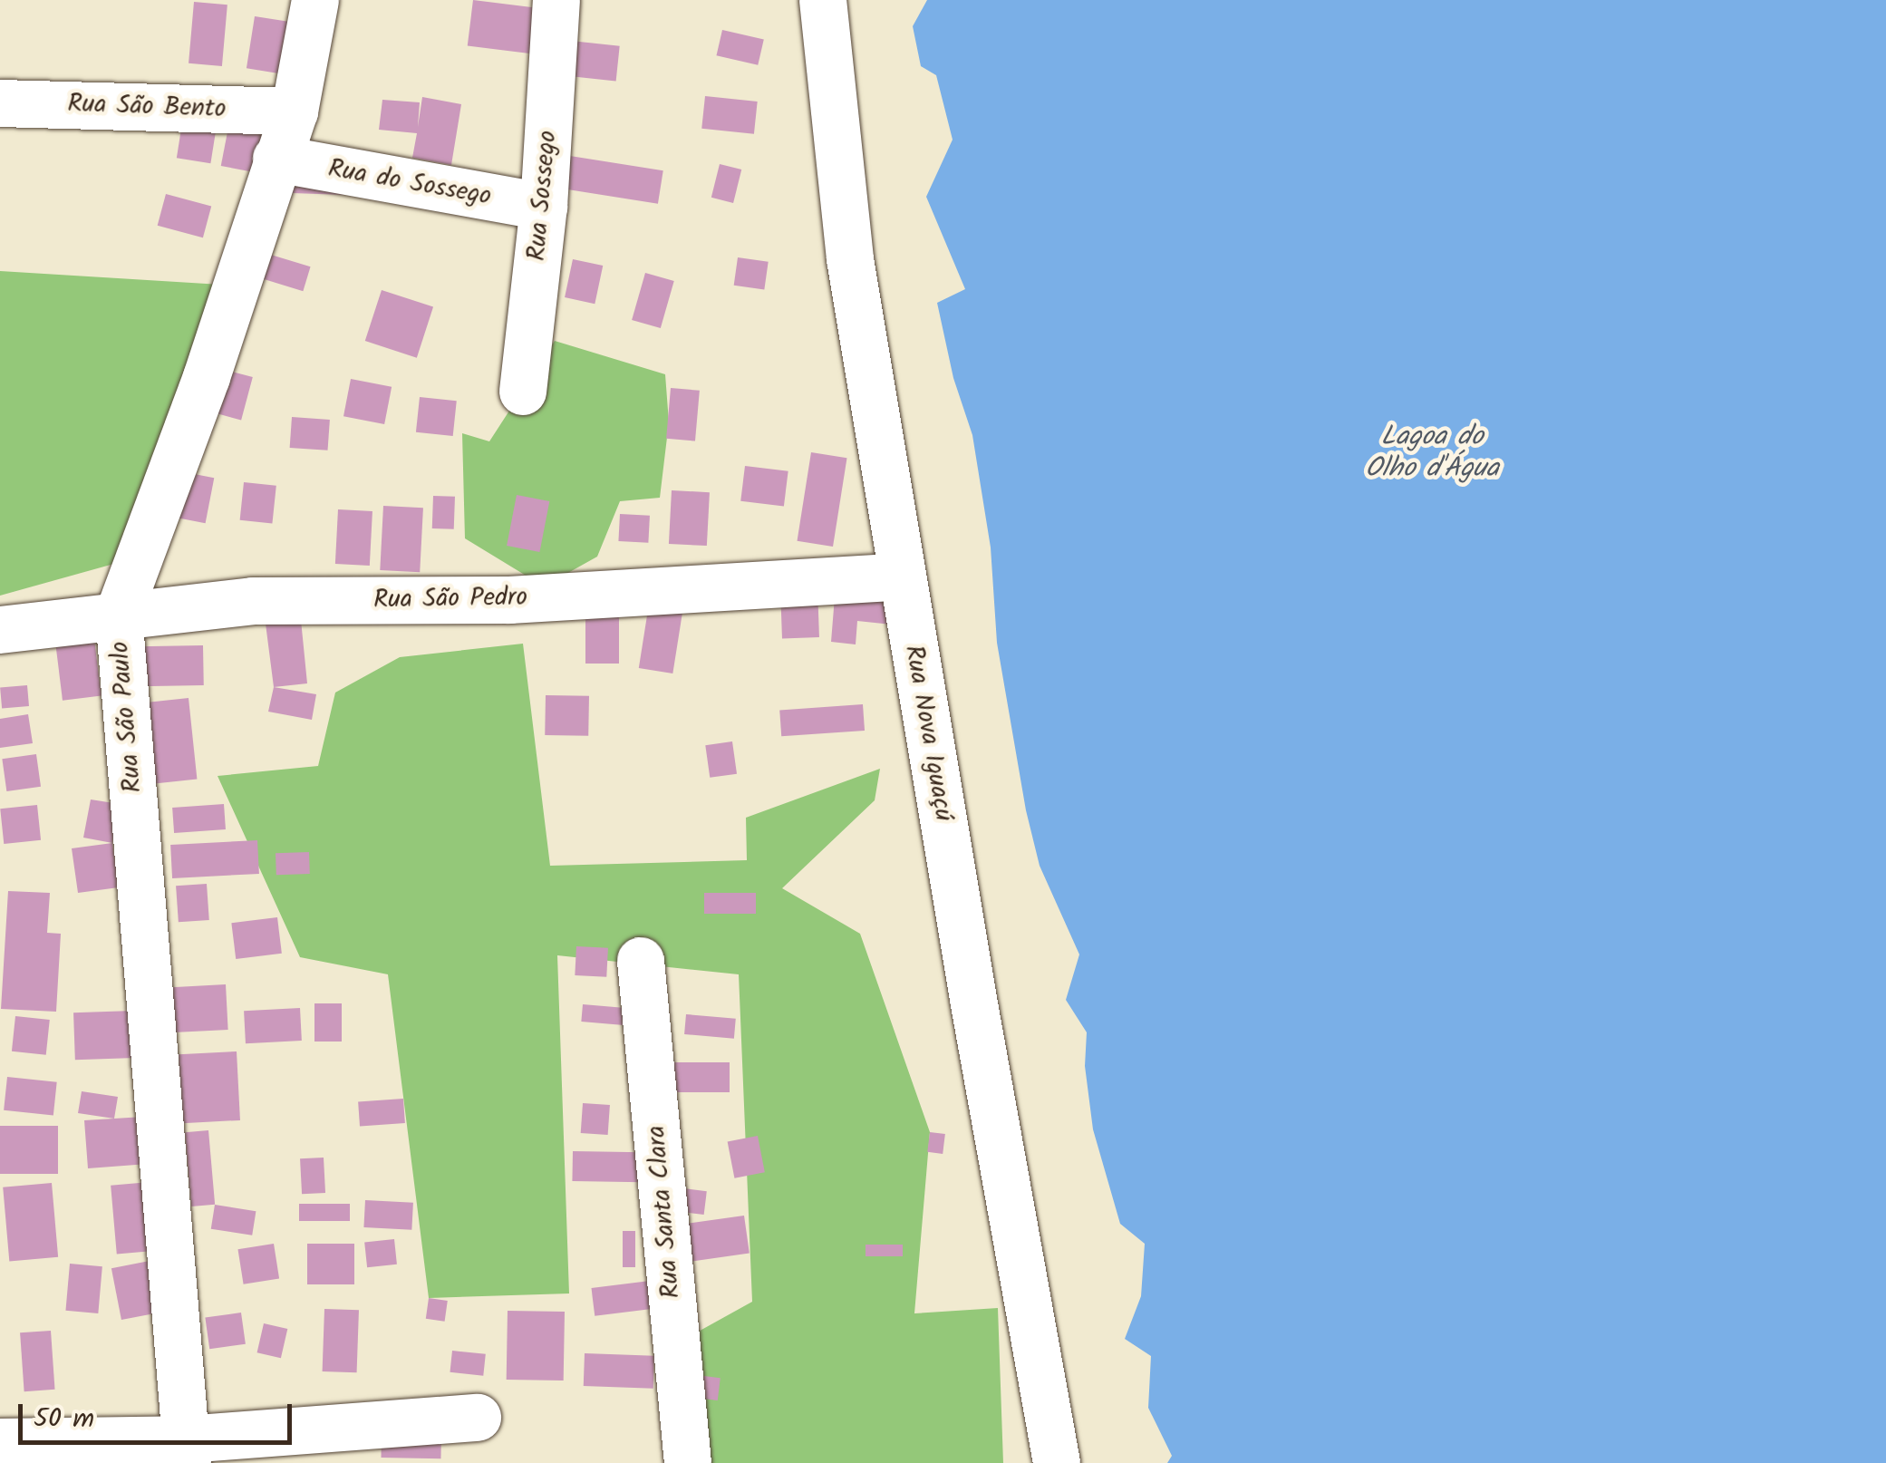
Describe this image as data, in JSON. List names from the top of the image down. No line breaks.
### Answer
{"streets":{"street":["Rua São Bento","Rua do Sossego","Rua Sossego","Rua São Pedro","Rua São Paulo","Rua Nova Iguaçú","Rua Santa Clara"]},"crossings":[["Rua São Bento","Rua São Paulo"],["Rua do Sossego","Rua Sossego"],["Rua do Sossego","Rua São Paulo"],["Rua São Pedro","Rua São Paulo"],["Rua São Pedro","Rua Nova Iguaçú"]],"water":["Lagoa do Olho d'Água"],"scale_bar":"50 m"}
